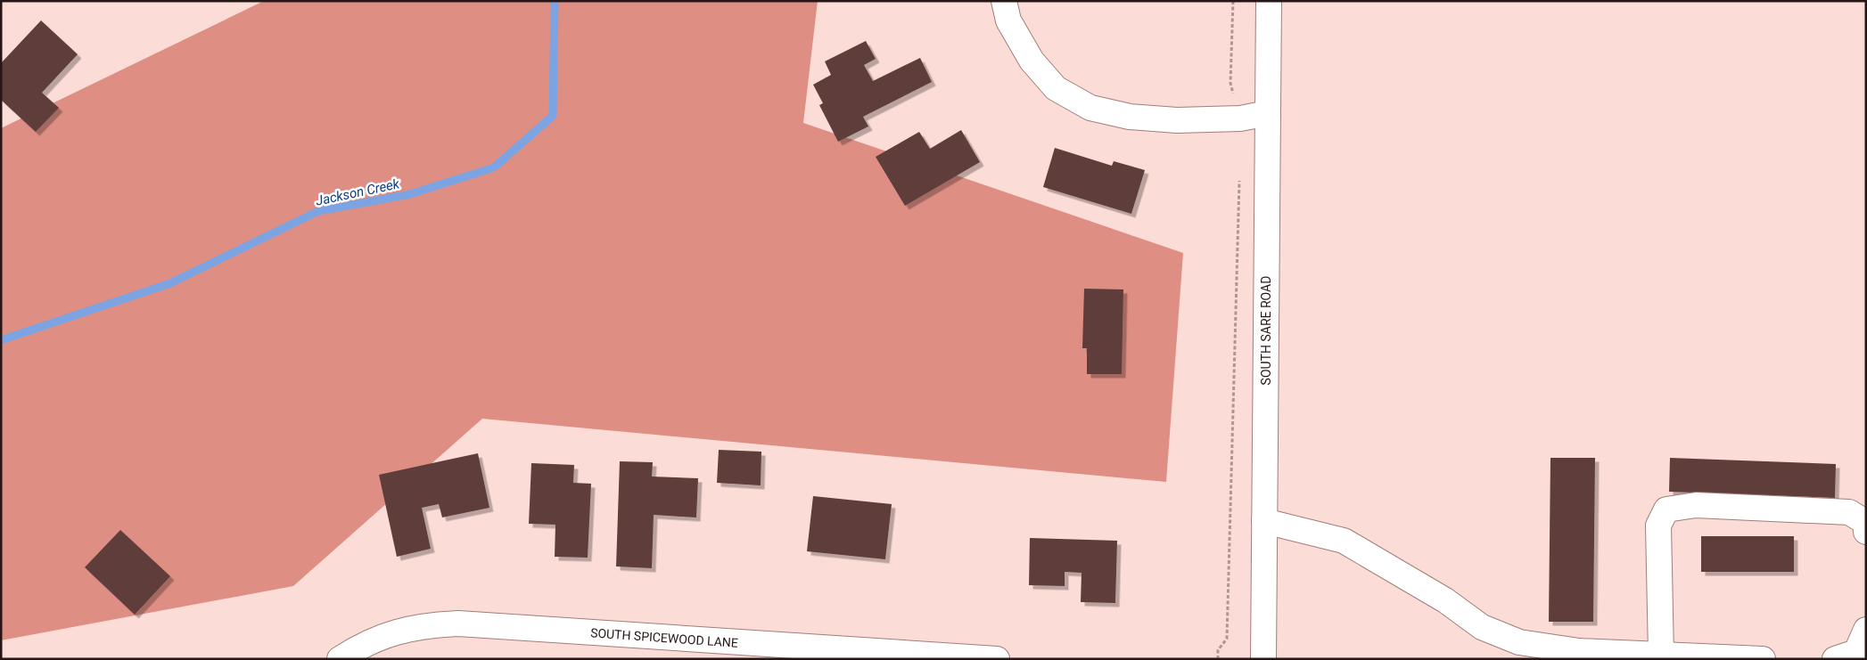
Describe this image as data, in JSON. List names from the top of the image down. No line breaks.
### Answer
{"streets":{"street":["SOUTH SARE ROAD","SOUTH SPICEWOOD LANE"]},"water":["Jackson Creek"]}
